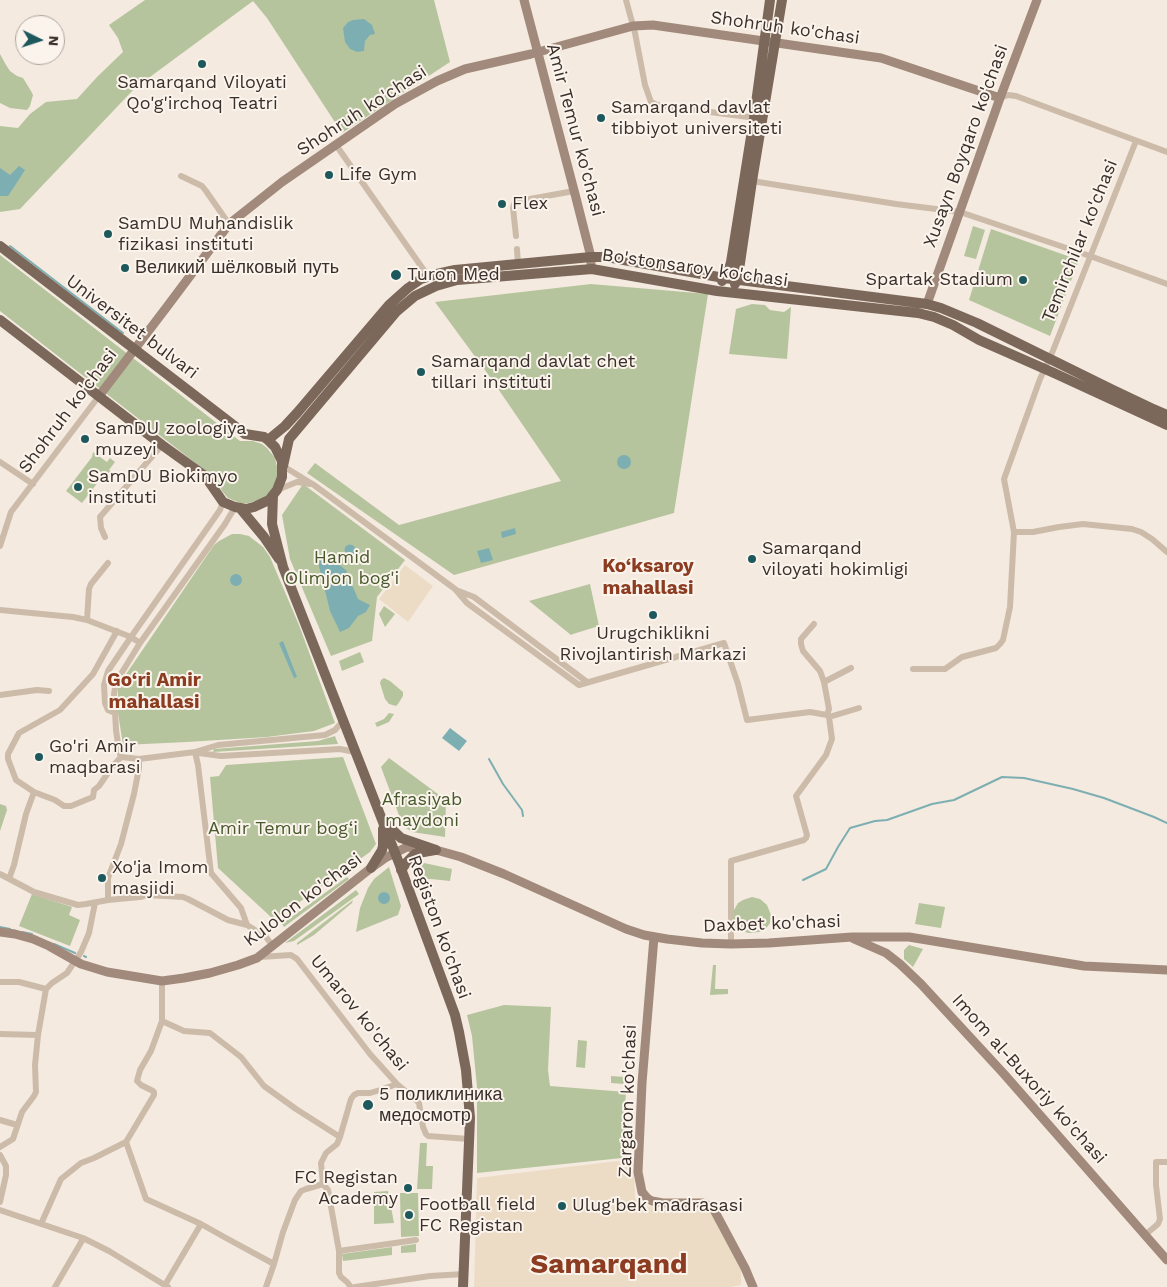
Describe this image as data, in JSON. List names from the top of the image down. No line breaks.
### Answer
{"streets":{"main road":["Shohruh ko'chasi","Amir Temur ko'chasi","Xusayn Boyqaro ko'chasi","Bo'stonsaroy ko'chasi","Universitet bulvari","Kulolon ko'chasi","Daxbet ko'chasi","Registon ko'chasi","Imom al-Buxoriy ko'chasi","Zargaron ko'chasi"],"street":["Temirchilar ko'chasi","Umarov ko'chasi"]},"crossings":[["Shohruh ko'chasi","Amir Temur ko'chasi"],["Shohruh ko'chasi","Xusayn Boyqaro ko'chasi"],["Shohruh ko'chasi","Universitet bulvari"],["Amir Temur ko'chasi","Bo'stonsaroy ko'chasi"],["Xusayn Boyqaro ko'chasi","Bo'stonsaroy ko'chasi"],["Temirchilar ko'chasi","Bo'stonsaroy ko'chasi"],["Bo'stonsaroy ko'chasi","Registon ko'chasi"],["Kulolon ko'chasi","Daxbet ko'chasi"],["Kulolon ko'chasi","Registon ko'chasi"],["Kulolon ko'chasi","Umarov ko'chasi"],["Daxbet ko'chasi","Registon ko'chasi"],["Daxbet ko'chasi","Imom al-Buxoriy ko'chasi"],["Daxbet ko'chasi","Zargaron ko'chasi"],["Registon ko'chasi","Umarov ko'chasi"]],"districts":["Ko‘ksaroy mahallasi","Go‘ri Amir mahallasi","Samarqand"],"parks":["Hamid Olimjon bog'i","Afrasiyab maydoni","Amir Temur bog‘i"],"places":["Samarqand Viloyati Qo'g'irchoq Teatri","Samarqand davlat tibbiyot universiteti","Life Gym","Flex","SamDU Muhandislik fizikasi instituti","Великий шёлковый путь","Turon Med","Spartak Stadium","Samarqand davlat chet tillari instituti","SamDU zoologiya muzeyi","SamDU Biokimyo instituti","Samarqand viloyati hokimligi","Urugchiklikni Rivojlantirish Markazi","Go'ri Amir maqbarasi","Xo'ja Imom masjidi","5 поликлиника медосмотр","FC Registan Academy","Ulug'bek mаdrаsasi","Football field FC Registan"],"north":"right"}
